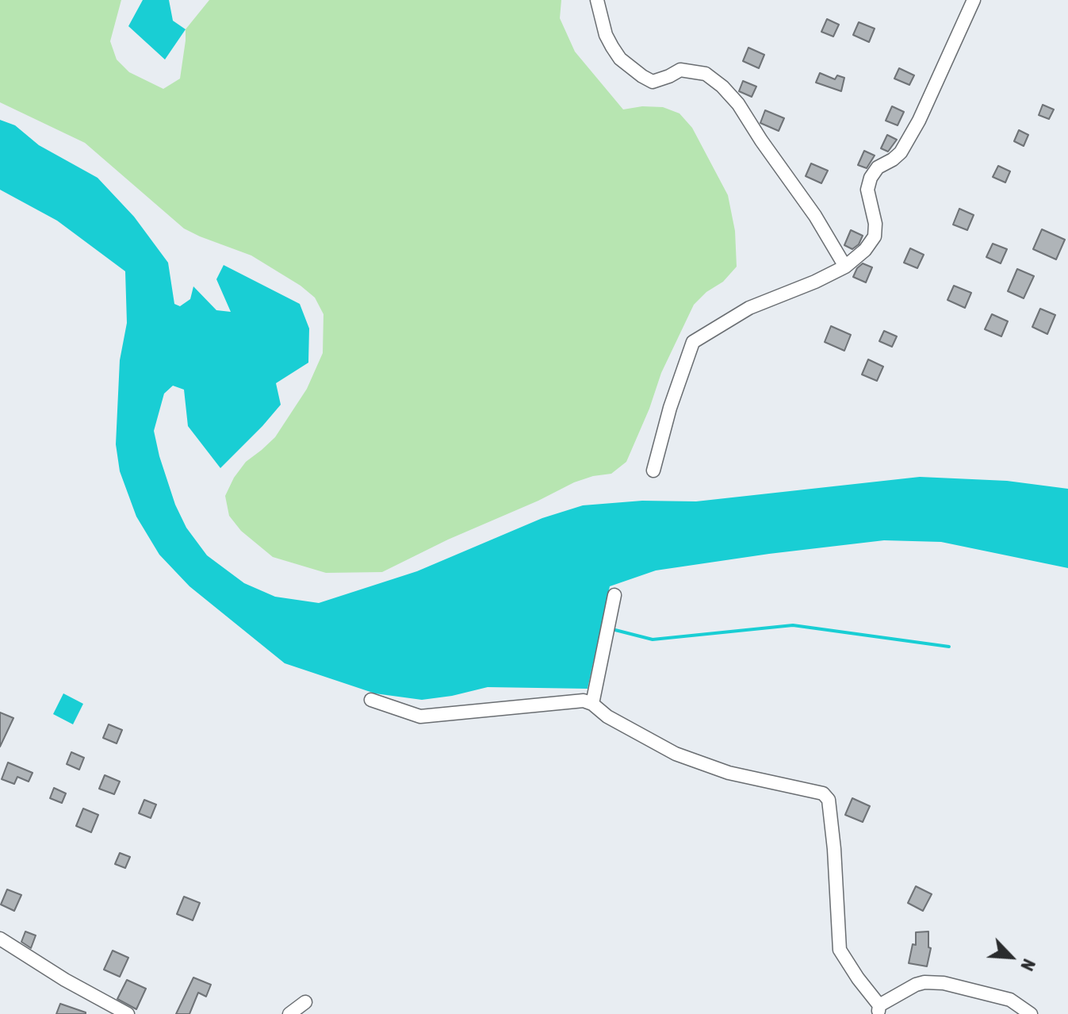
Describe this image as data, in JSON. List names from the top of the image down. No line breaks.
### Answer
{"north":"bottom right"}
